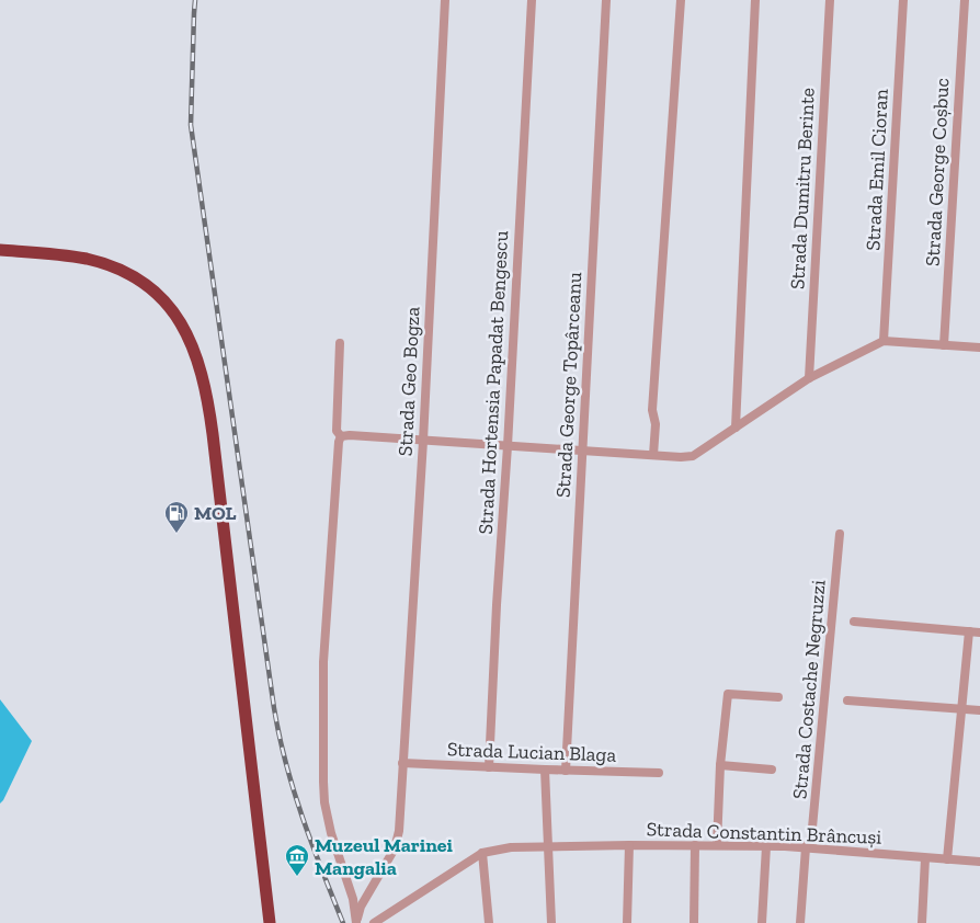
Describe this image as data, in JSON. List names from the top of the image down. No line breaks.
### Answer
{"streets":{"street":["Strada Emil Cioran","Strada George Coșbuc","Strada Dumitru Berinte","Strada Geo Bogza","Strada Hortensia Papadat Bengescu","Strada George Topârceanu","Strada Costache Negruzzi","Strada Lucian Blaga","Strada Constantin Brâncuși"]},"crossings":[["Strada Geo Bogza","Strada Lucian Blaga"],["Strada Hortensia Papadat Bengescu","Strada Lucian Blaga"],["Strada George Topârceanu","Strada Lucian Blaga"],["Strada Costache Negruzzi","Strada Constantin Brâncuși"]],"places":{"fuel station":["MOL"],"museum":["Muzeul Marinei Mangalia"]}}
